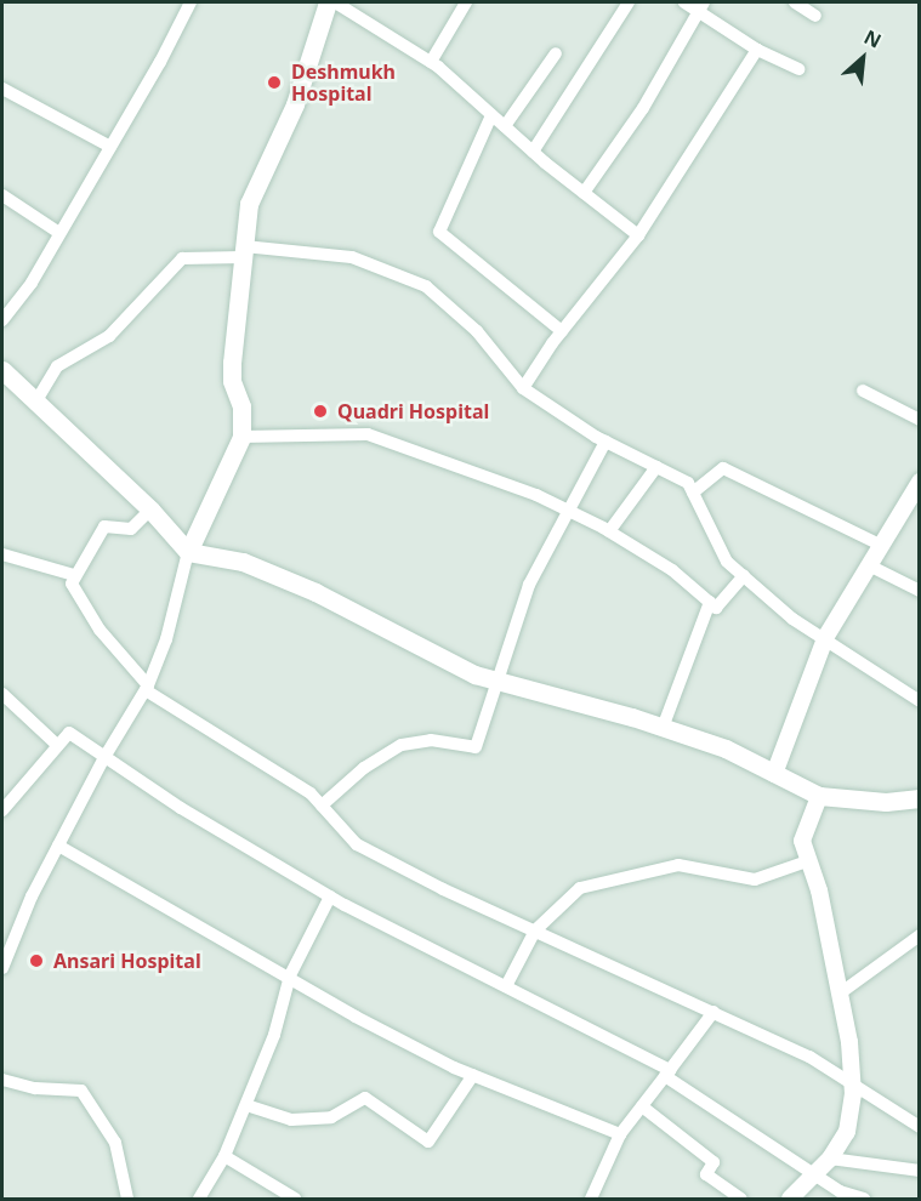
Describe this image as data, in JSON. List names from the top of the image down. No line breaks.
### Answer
{"places":["Deshmukh Hospital","Quadri Hospital","Ansari Hospital"],"north":"top right"}
